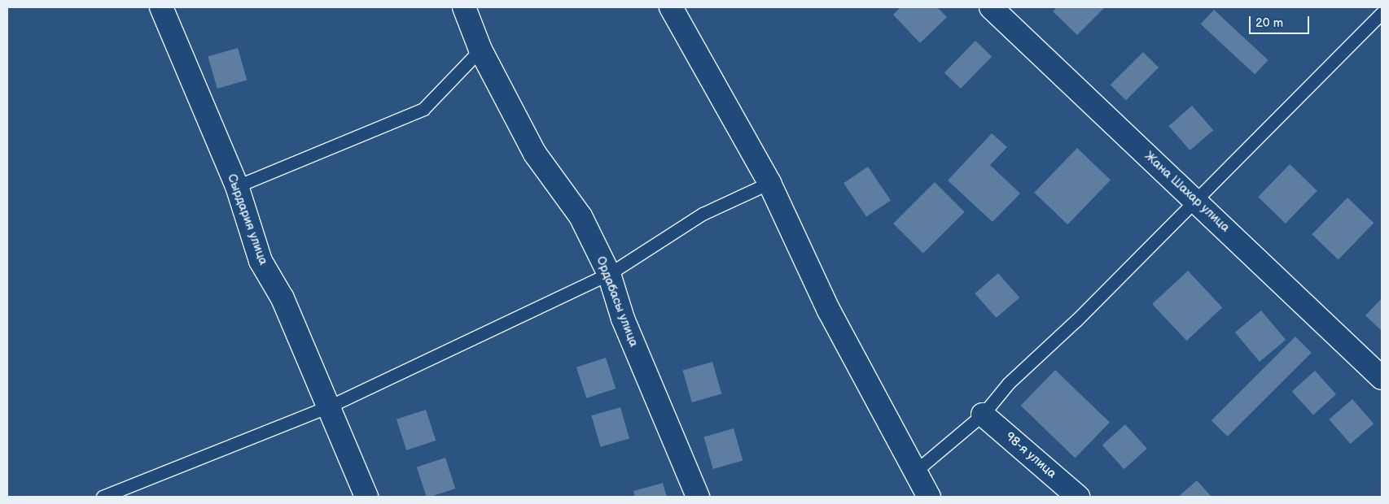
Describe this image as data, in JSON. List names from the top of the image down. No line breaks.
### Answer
{"streets":{"street":["Жана Шахар улица","Сырдария улица","Ордабасы улица","98-я улица"]},"scale_bar":"20 m"}
